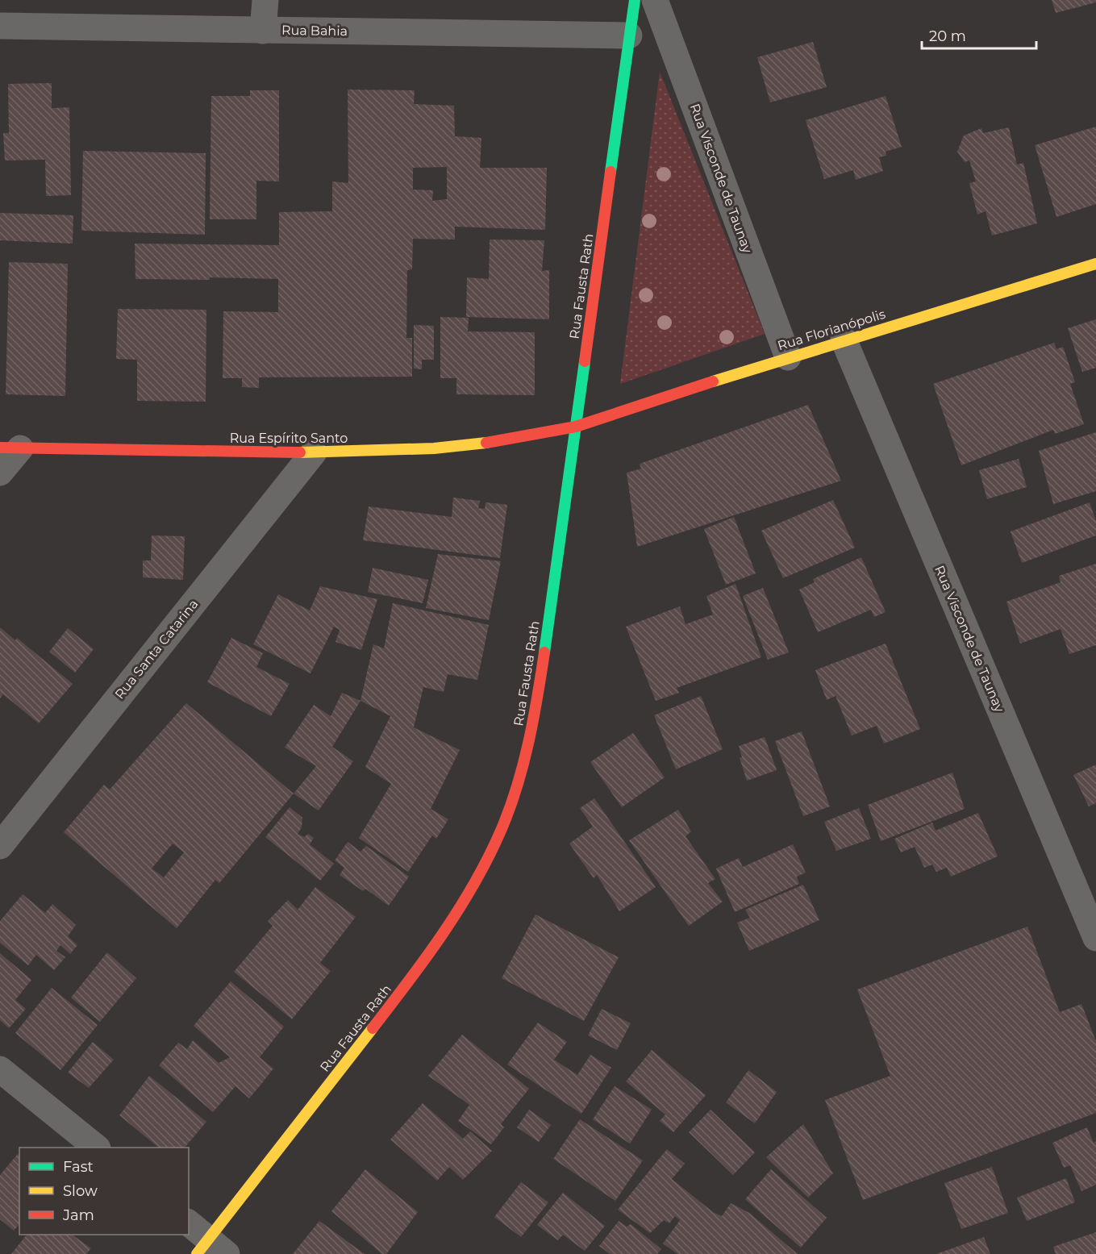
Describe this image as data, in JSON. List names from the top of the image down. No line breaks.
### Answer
{"streets":{"street":["Rua Bahia","Rua Visconde de Taunay","Rua Fausta Rath","Rua Florianópolis","Rua Espírito Santo","Rua Santa Catarina"]},"crossings":[["Rua Bahia","Rua Fausta Rath"],["Rua Visconde de Taunay","Rua Florianópolis"],["Rua Fausta Rath","Rua Florianópolis"],["Rua Fausta Rath","Rua Espírito Santo"],["Rua Florianópolis","Rua Espírito Santo"],["Rua Espírito Santo","Rua Santa Catarina"]],"legend":["Fast","Slow","Jam"],"scale_bar":"20 m"}
